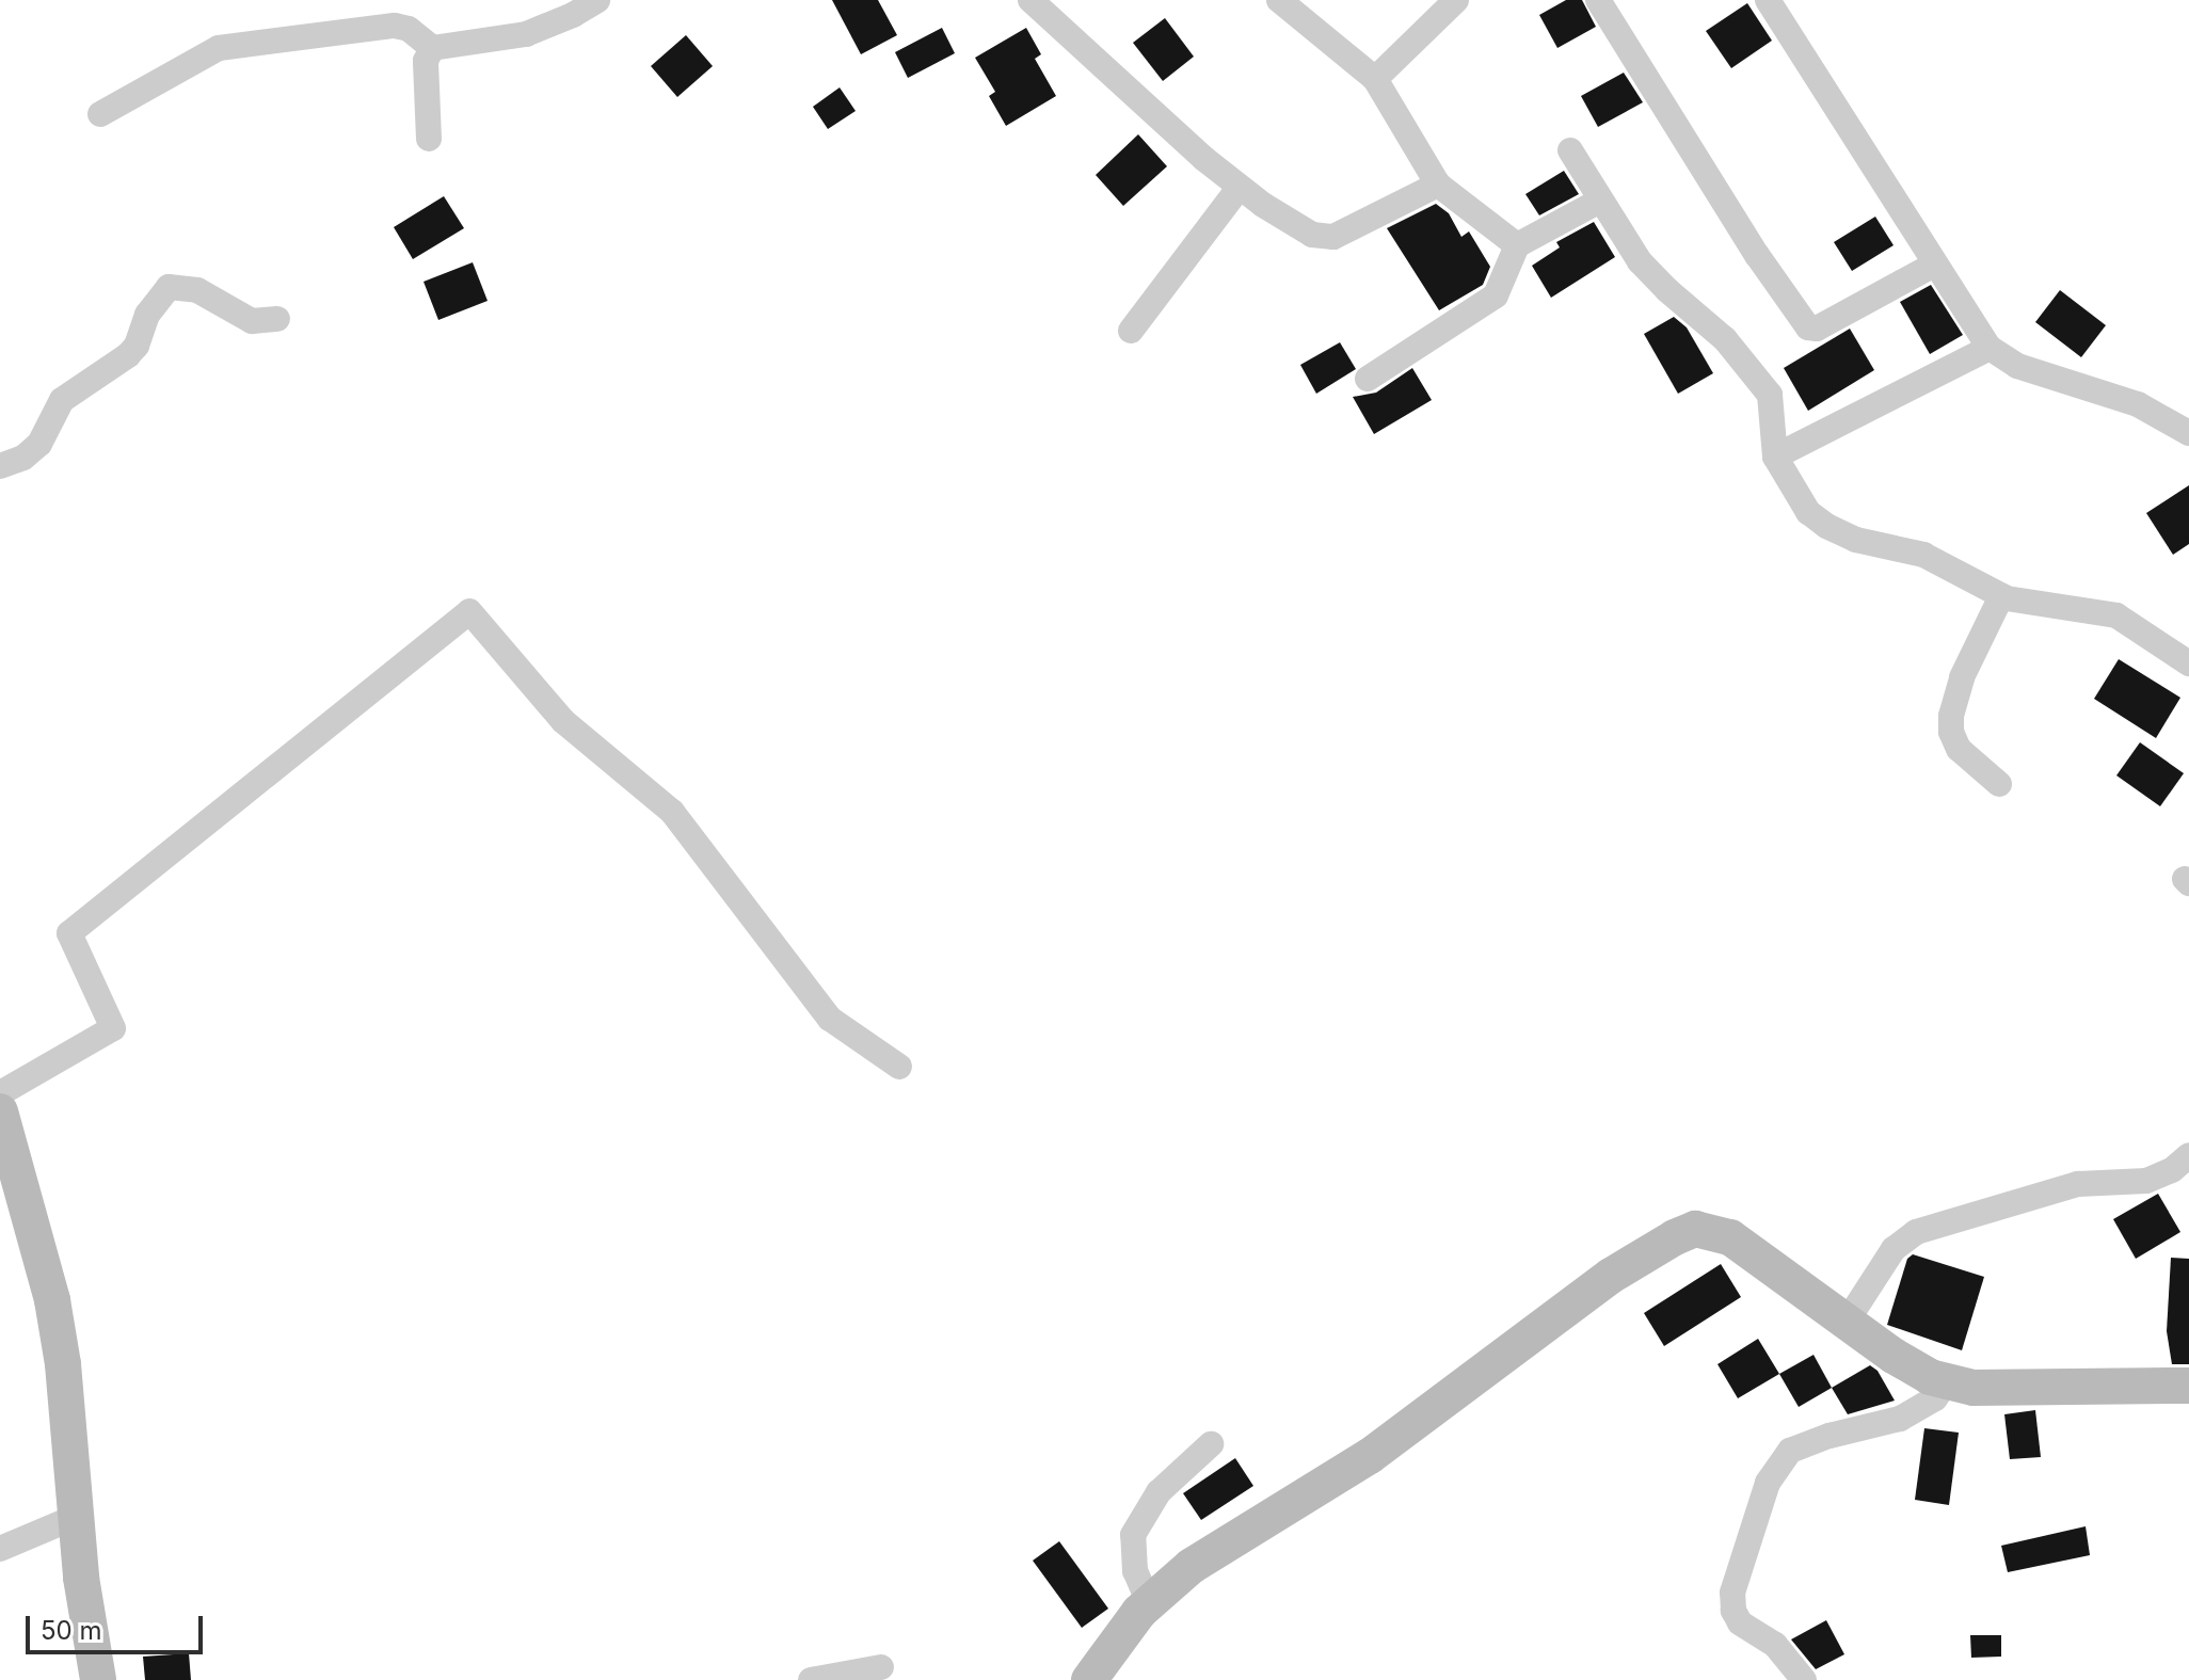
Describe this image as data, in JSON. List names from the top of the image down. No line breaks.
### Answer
{"scale_bar":"50 m"}
